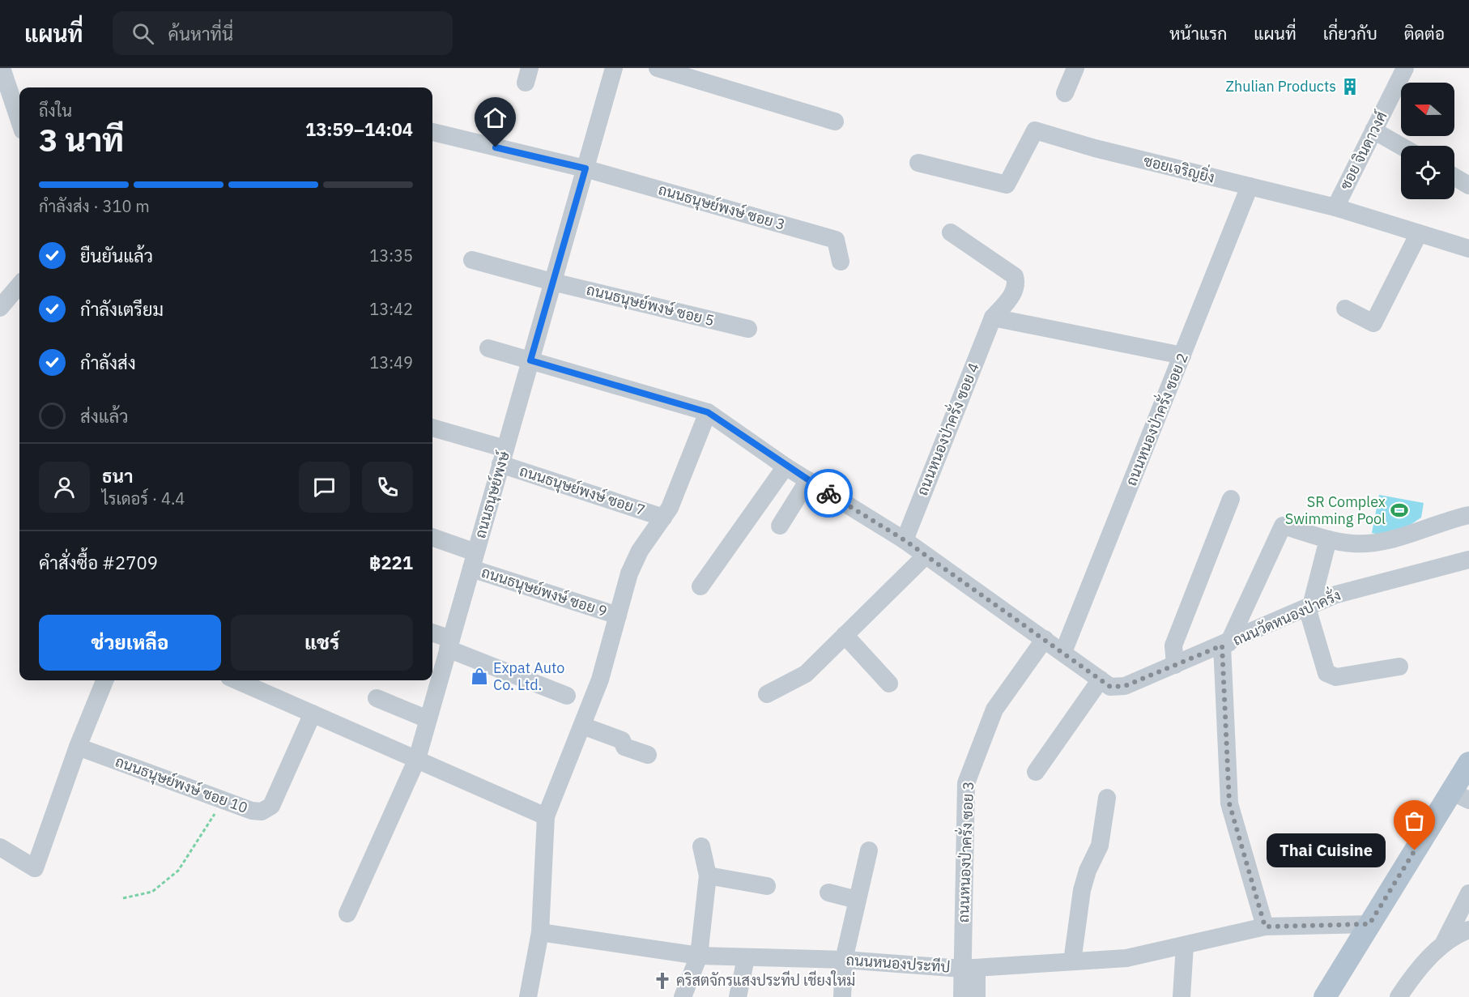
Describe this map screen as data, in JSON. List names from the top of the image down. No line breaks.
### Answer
{"streets":{"street":["ซอย จินดาวงศ์","ซอยเจริญยิ่ง","ถนนธนุษย์พงษ์ ซอย 3","ถนนธนุษย์พงษ์ ซอย 5","ถนนหนองป่าครั่ง ซอย 2","ถนนหนองป่าครั่ง ซอย 4","ถนนธนุษย์พงษ์ ซอย 7","ถนนธนุษย์พงษ์","ถนนธนุษย์พงษ์ ซอย 9","ถนนวัดหนองป่าครั่ง","ถนนธนุษย์พงษ์ ซอย 10","ถนนหนองป่าครั่ง ซอย 3","ถนนหนองประทีป"]},"crossings":[["ซอย จินดาวงศ์","ซอยเจริญยิ่ง"],["ซอยเจริญยิ่ง","ถนนหนองป่าครั่ง ซอย 2"],["ถนนธนุษย์พงษ์ ซอย 3","ถนนธนุษย์พงษ์"],["ถนนธนุษย์พงษ์ ซอย 5","ถนนธนุษย์พงษ์"],["ถนนหนองป่าครั่ง ซอย 2","ถนนวัดหนองป่าครั่ง"],["ถนนหนองป่าครั่ง ซอย 4","ถนนวัดหนองป่าครั่ง"],["ถนนธนุษย์พงษ์ ซอย 7","ถนนธนุษย์พงษ์"],["ถนนธนุษย์พงษ์","ถนนธนุษย์พงษ์ ซอย 9"],["ถนนธนุษย์พงษ์","ถนนวัดหนองป่าครั่ง"],["ถนนวัดหนองป่าครั่ง","ถนนหนองป่าครั่ง ซอย 3"],["ถนนหนองป่าครั่ง ซอย 3","ถนนหนองประทีป"]],"places":{"building":["Zhulian Products"],"sports":["SR Complex Swimming Pool"],"shop":["Expat Auto Co. Ltd."],"other":["Thai Cuisine"],"church":["คริสตจักรแสงประทีป เชียงใหม่"]},"north":"left","page":{"header":"แผนที่","search":"ค้นหาที่นี่","nav":["หน้าแรก","แผนที่","เกี่ยวกับ","ติดต่อ"],"heading":["3 นาที","ถึงใน","13:59–14:04"],"panel":["ธนา","ไรเดอร์ · 4.4","คำสั่งซื้อ #2709","฿221"],"bar":"กำลังส่ง · 310 m","list":[["ยืนยันแล้ว","13:35"],["กำลังเตรียม","13:42"],["กำลังส่ง","13:49"],"ส่งแล้ว"],"buttons":["ช่วยเหลือ","แชร์"],"bubble":"Thai Cuisine"}}
